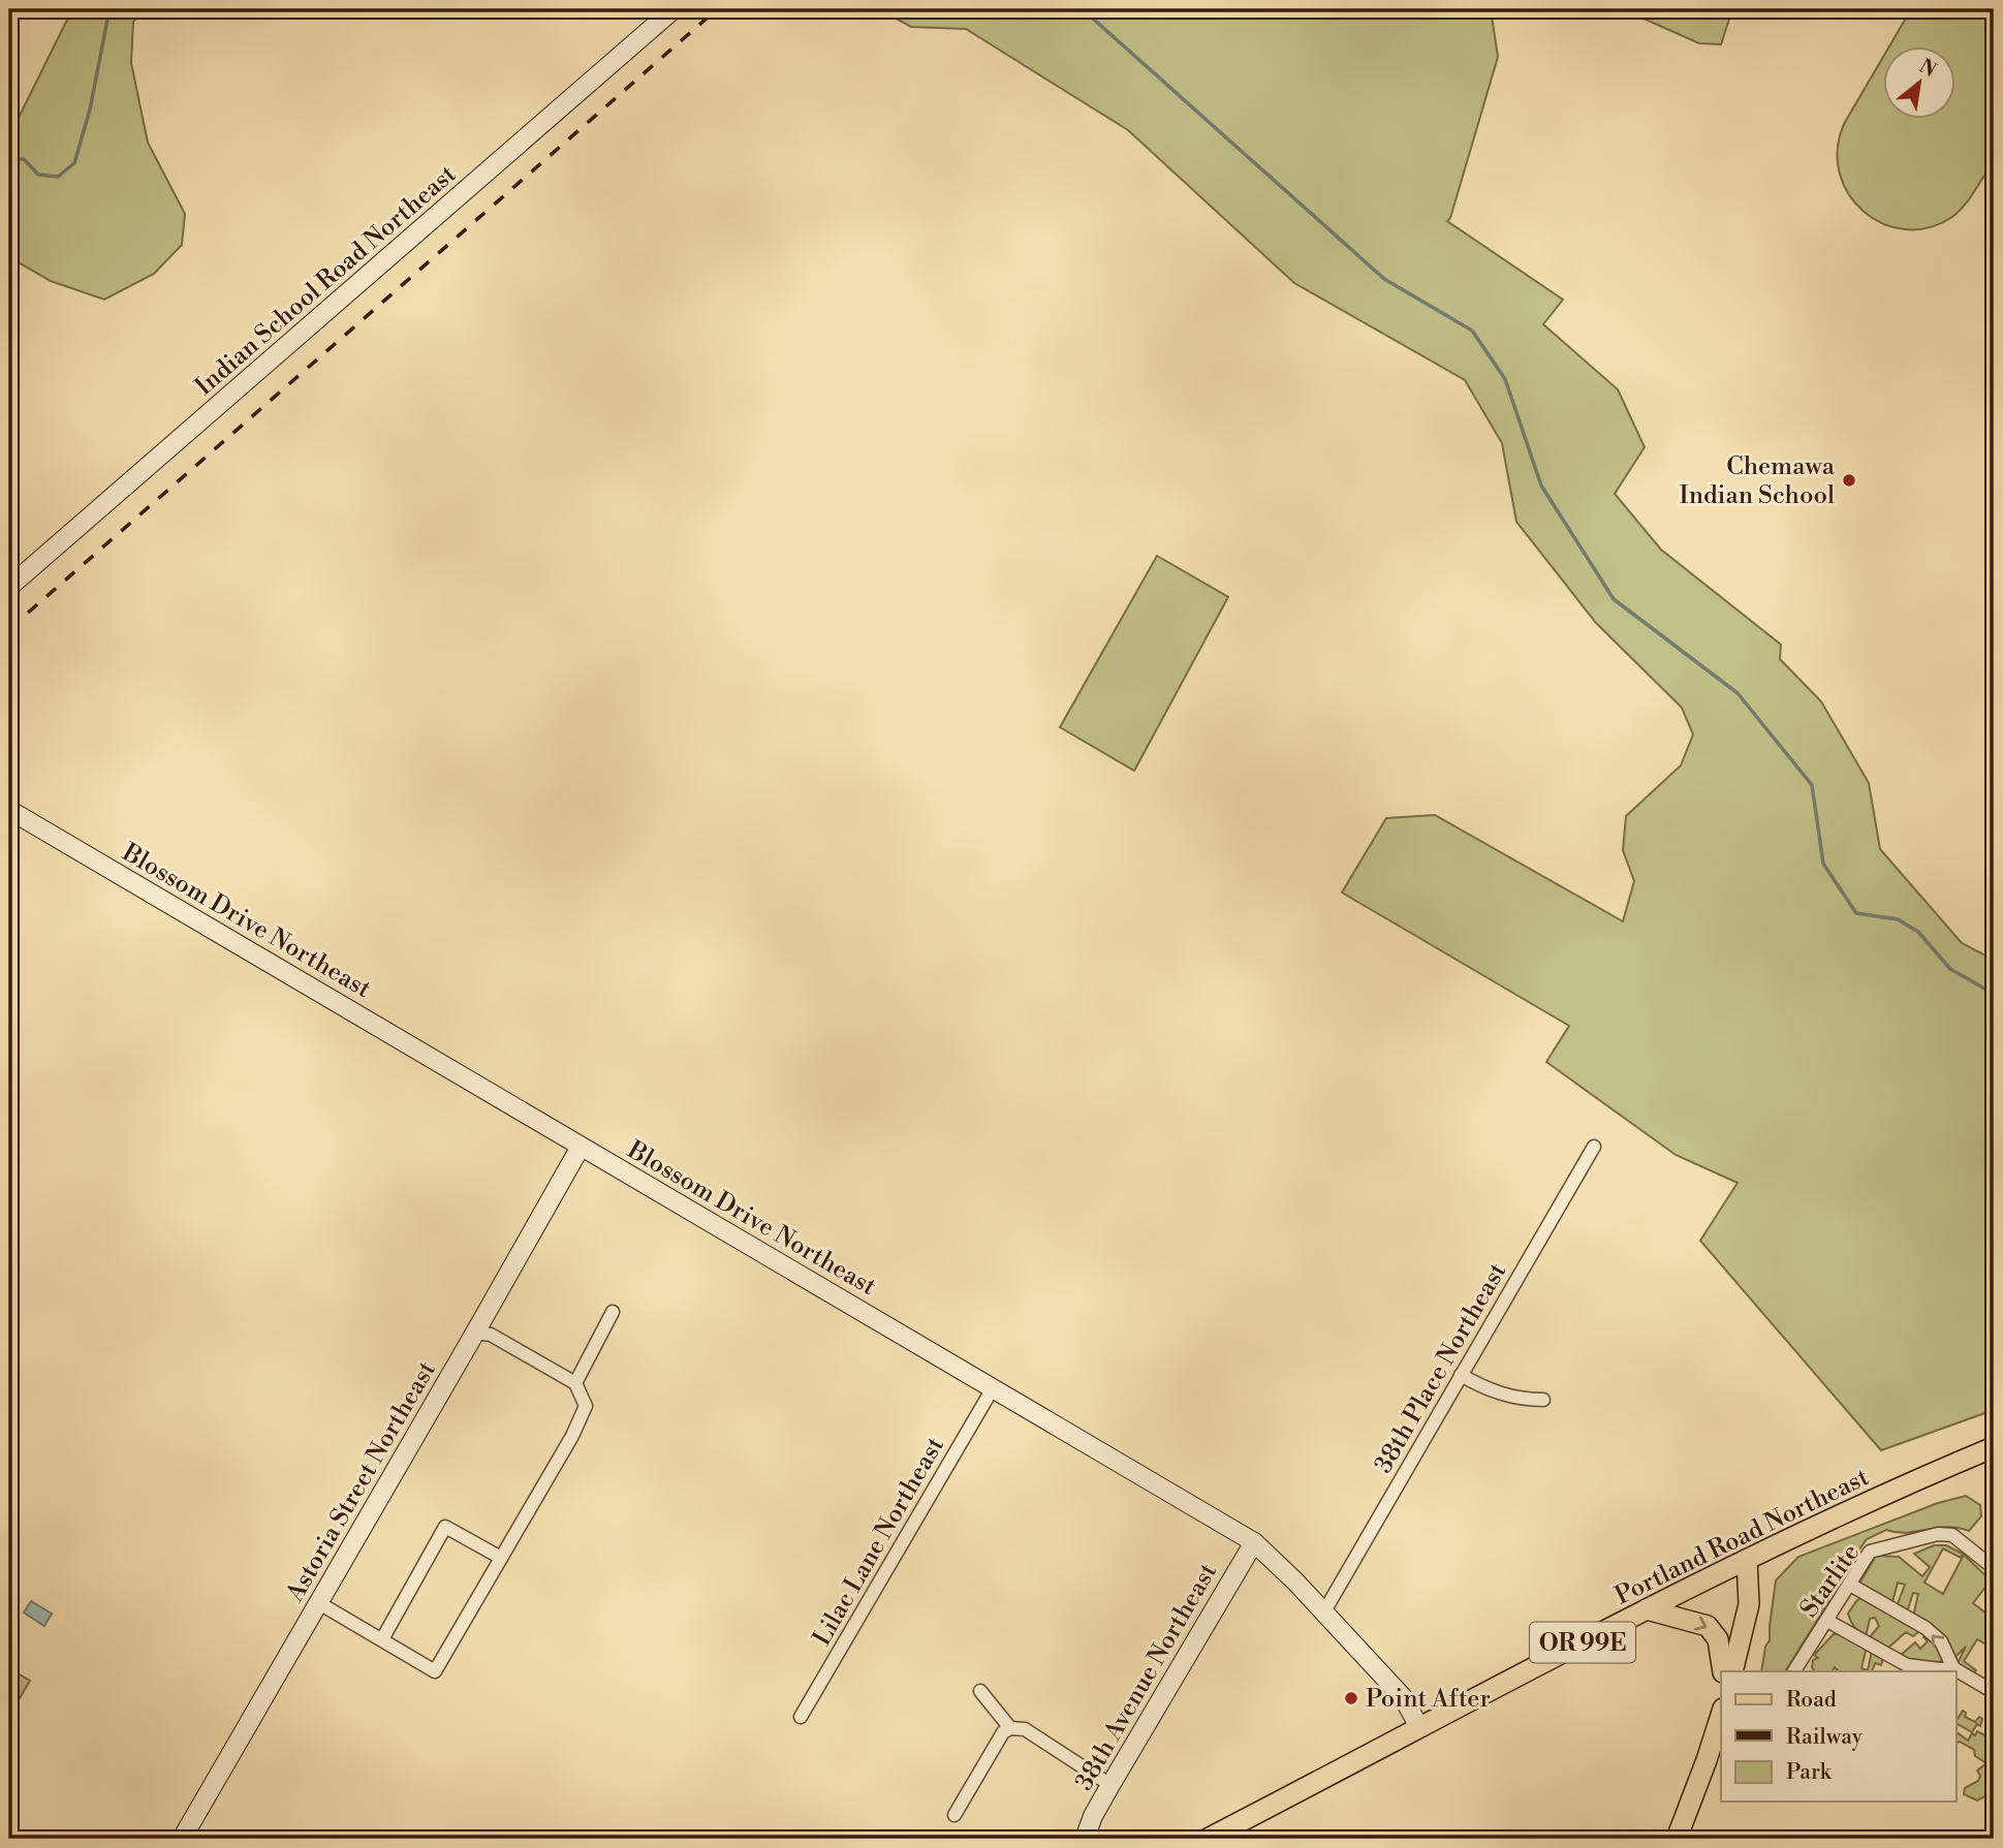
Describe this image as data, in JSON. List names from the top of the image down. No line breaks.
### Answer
{"streets":{"main road":["Portland Road Northeast","OR 99E"],"street":["Indian School Road Northeast","Blossom Drive Northeast","38th Place Northeast","Astoria Street Northeast","Lilac Lane Northeast","Starlite","38th Avenue Northeast"]},"crossings":[["Blossom Drive Northeast","38th Place Northeast"],["Blossom Drive Northeast","Astoria Street Northeast"],["Blossom Drive Northeast","Portland Road Northeast"],["Blossom Drive Northeast","Lilac Lane Northeast"],["Blossom Drive Northeast","38th Avenue Northeast"]],"places":["Chemawa Indian School","Point After"],"legend":["Road","Railway","Park"],"north":"top right"}
